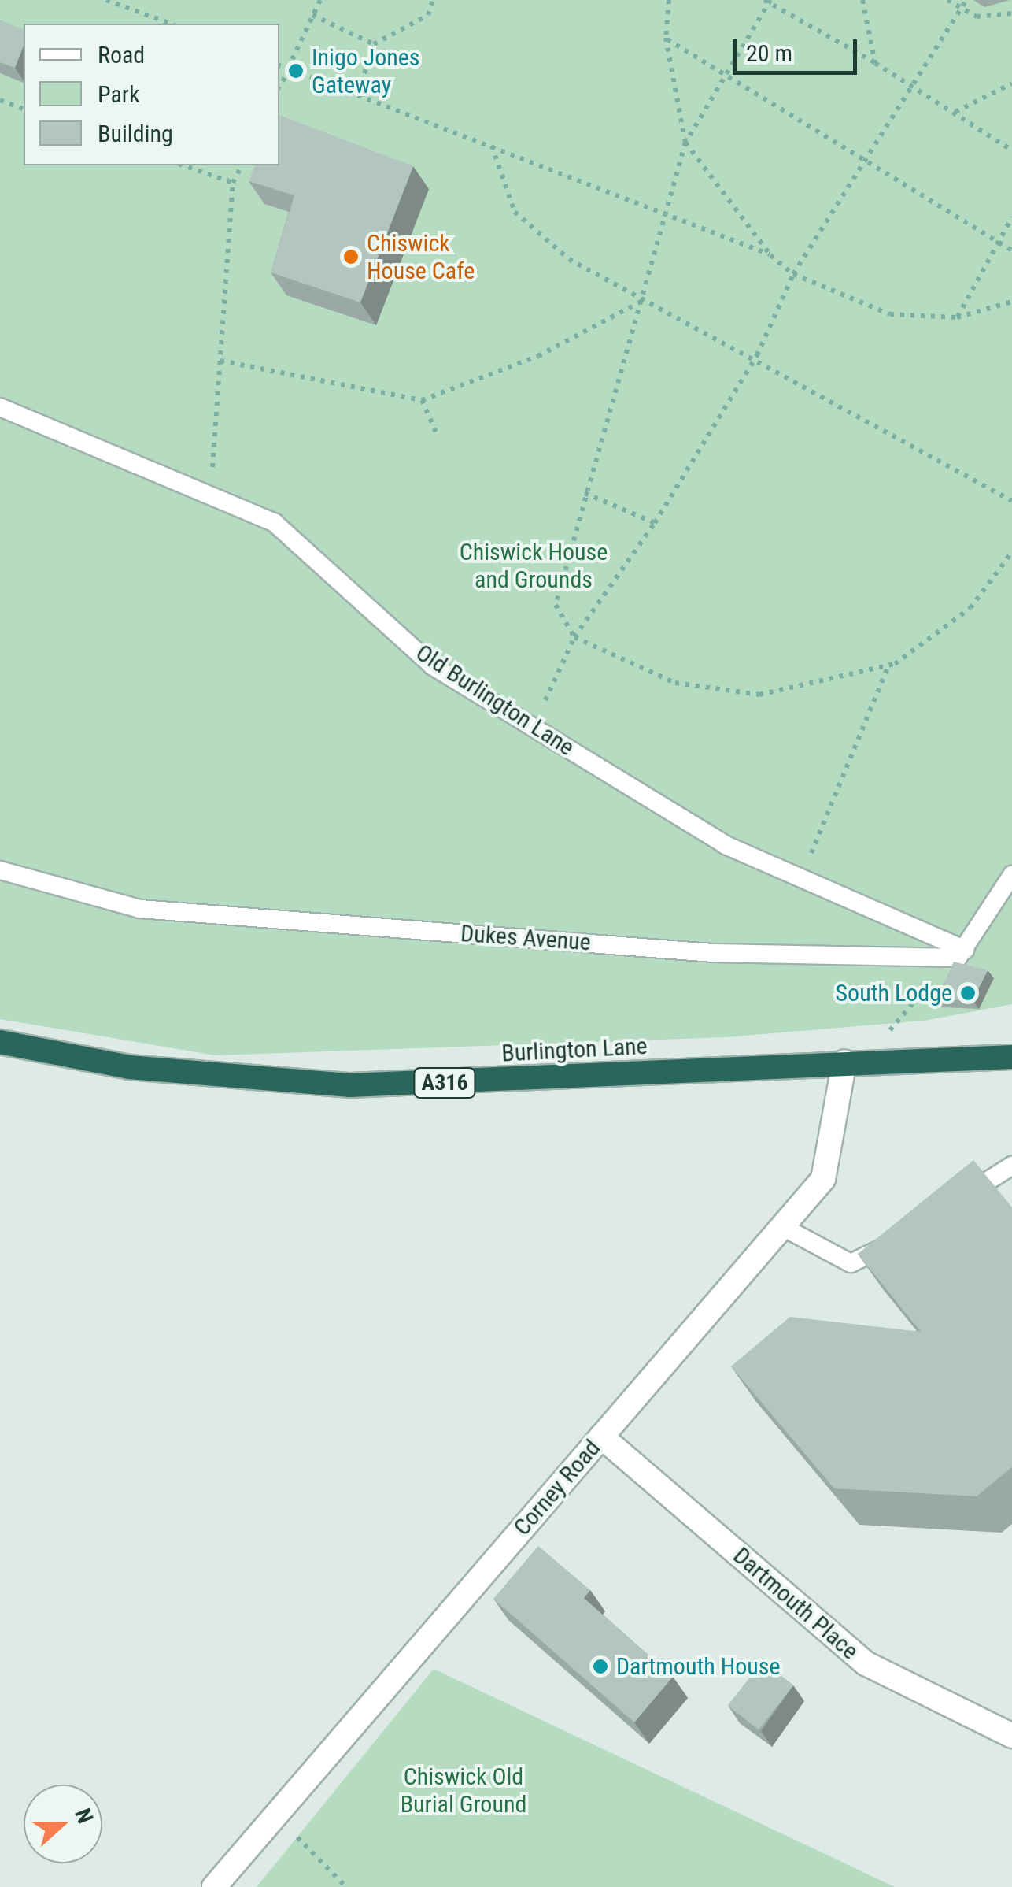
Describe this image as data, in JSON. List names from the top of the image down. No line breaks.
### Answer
{"streets":{"highway":["Burlington Lane","A316"],"street":["Corney Road","Dartmouth Place"],"lane":["Old Burlington Lane","Dukes Avenue"]},"crossings":[["Old Burlington Lane","Dukes Avenue"],["Burlington Lane","Corney Road"],["Corney Road","Dartmouth Place"]],"parks":["Chiswick House and Grounds","Chiswick Old Burial Ground"],"places":["Inigo Jones Gateway","Chiswick House Cafe","South Lodge","Dartmouth House"],"legend":["Road","Park","Building"],"scale_bar":"20 m","north":"right"}
